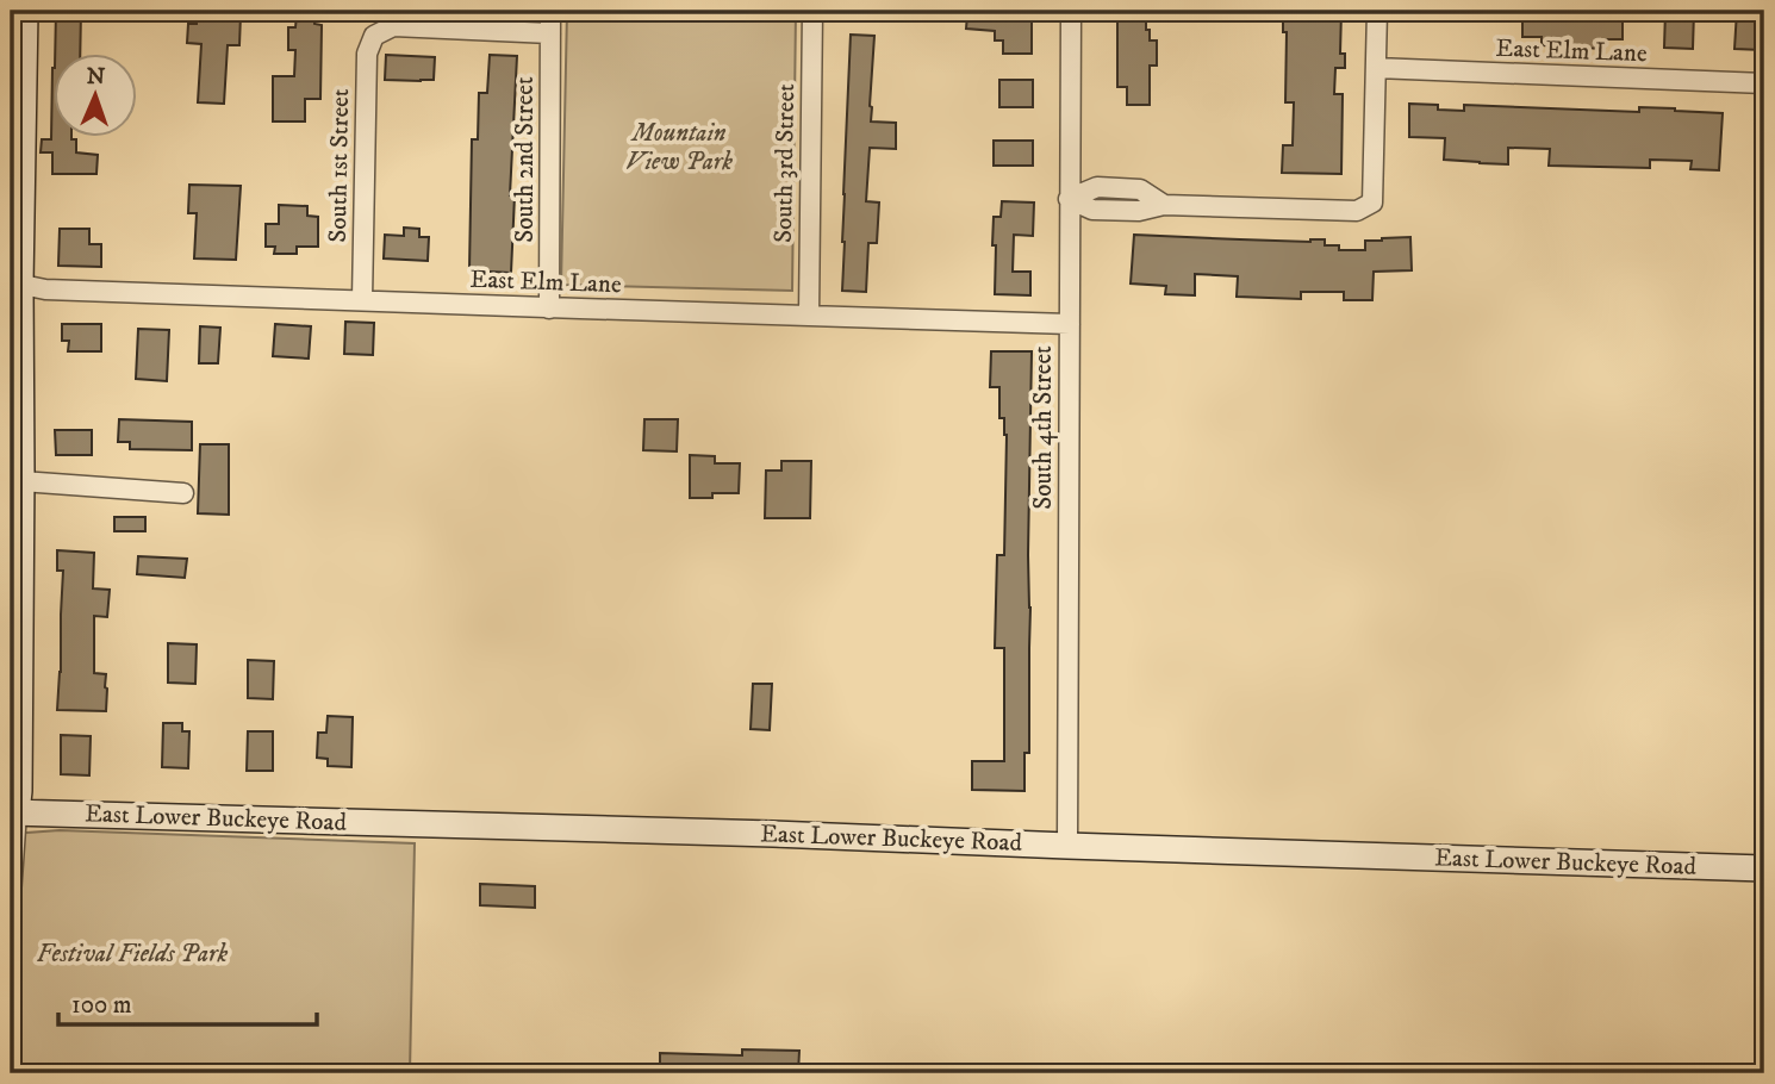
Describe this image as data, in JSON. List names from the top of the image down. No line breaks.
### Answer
{"streets":{"main road":["East Lower Buckeye Road"],"street":["East Elm Lane","South 2nd Street","South 3rd Street","South 1st Street","South 4th Street"]},"crossings":[["East Elm Lane","South 2nd Street"],["East Elm Lane","South 3rd Street"],["East Elm Lane","South 1st Street"],["East Elm Lane","South 4th Street"],["South 2nd Street","South 1st Street"],["South 4th Street","East Lower Buckeye Road"]],"parks":["Mountain View Park","Festival Fields Park"],"scale_bar":"100 m","north":"top"}
